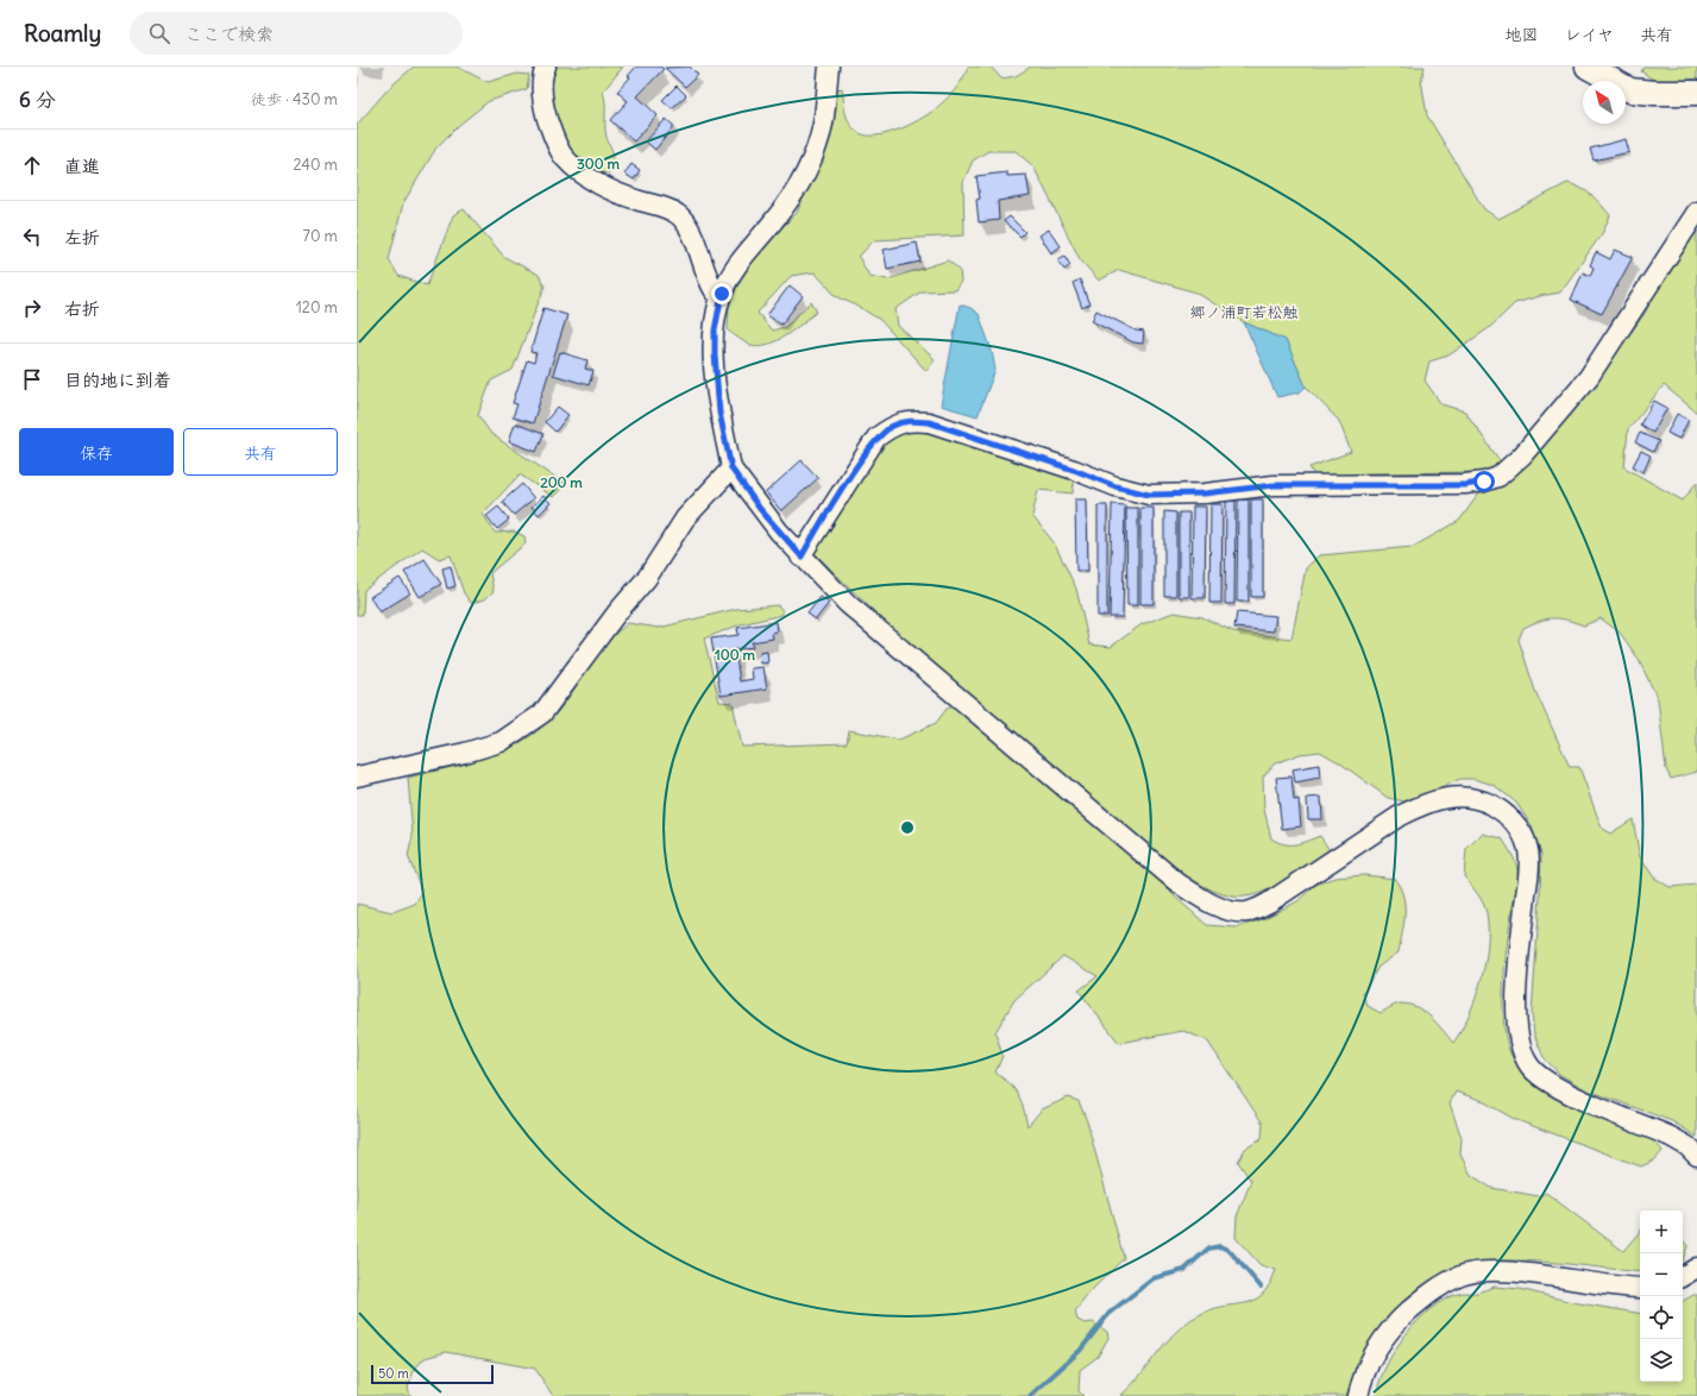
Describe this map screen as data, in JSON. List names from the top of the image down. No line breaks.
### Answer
{"districts":["郷ノ浦町若松触"],"scale_bar":"50 m","north":"top left","page":{"header":"Roamly","search":"ここで検索","nav":["地図","レイヤ","共有"],"heading":["6 分","徒歩 · 430 m"],"list":[["直進","240 m"],["左折","70 m"],["右折","120 m"],"目的地に到着"],"buttons":["保存","共有"],"map_buttons":["+","−"],"scale":"50 m"},"rings":["300 m","200 m","100 m"]}
